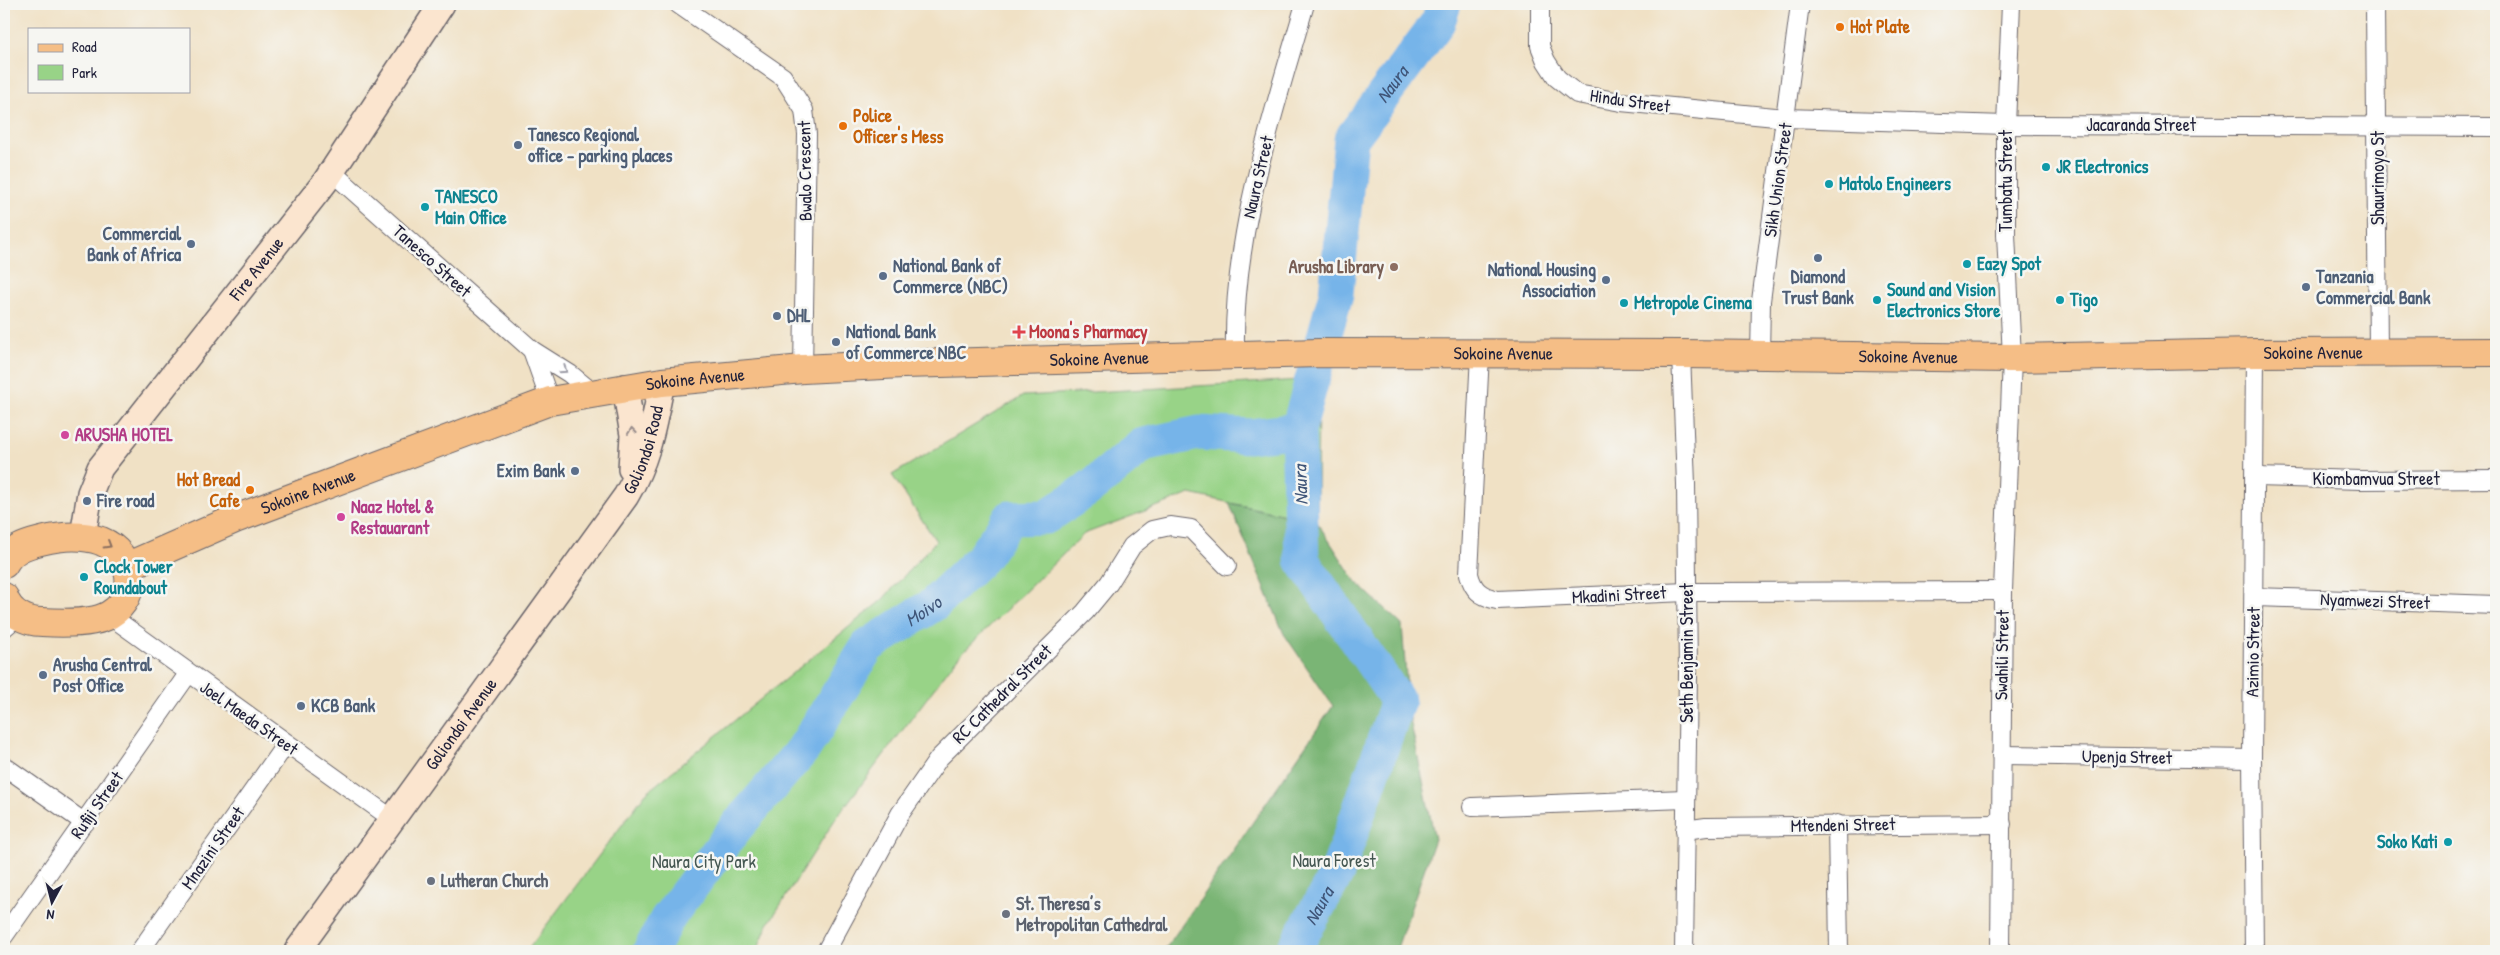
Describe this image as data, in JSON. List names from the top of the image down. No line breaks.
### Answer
{"streets":{"main road":["Sokoine Avenue"],"street":["Hindu Street","Jacaranda Street","Bwalo Crescent","Naura Street","Shaurimoyo St","Sikh Union Street","Tumbatu Street","Tanesco Street","Fire Avenue","Goliondoi Road","Kiombamvua Street","Mkadini Street","Nyamwezi Street","Azimio Street","Seth Benjamin Street","Swahili Street","RC Cathedral Street","Joel Maeda Street","Goliondoi Avenue","Upenja Street","Rufiji Street","Mtendeni Street","Mnazini Street"]},"crossings":[["Hindu Street","Jacaranda Street"],["Hindu Street","Sikh Union Street"],["Jacaranda Street","Shaurimoyo St"],["Jacaranda Street","Sikh Union Street"],["Jacaranda Street","Tumbatu Street"],["Bwalo Crescent","Sokoine Avenue"],["Naura Street","Sokoine Avenue"],["Shaurimoyo St","Sokoine Avenue"],["Sikh Union Street","Sokoine Avenue"],["Tumbatu Street","Sokoine Avenue"],["Tumbatu Street","Swahili Street"],["Tanesco Street","Fire Avenue"],["Tanesco Street","Sokoine Avenue"],["Sokoine Avenue","Goliondoi Road"],["Sokoine Avenue","Mkadini Street"],["Sokoine Avenue","Azimio Street"],["Sokoine Avenue","Seth Benjamin Street"],["Sokoine Avenue","Swahili Street"],["Goliondoi Road","Goliondoi Avenue"],["Kiombamvua Street","Azimio Street"],["Mkadini Street","Seth Benjamin Street"],["Mkadini Street","Swahili Street"],["Nyamwezi Street","Azimio Street"],["Azimio Street","Upenja Street"],["Seth Benjamin Street","Mtendeni Street"],["Swahili Street","Upenja Street"],["Swahili Street","Mtendeni Street"],["Joel Maeda Street","Goliondoi Avenue"],["Joel Maeda Street","Rufiji Street"],["Joel Maeda Street","Mnazini Street"]],"water":["Naura","Moivo"],"parks":["Naura Forest","Naura City Park"],"places":{"other":["Hot Plate","Police Officer's Mess","Tanesco Regional office - parking places","JR Electronics","Matolo Engineers","TANESCO Main Office","Commercial Bank of Africa","Diamond Trust Bank","Eazy Spot","Arusha Library","National Bank of Commerce (NBC)","National Housing Association","Tanzania Commercial Bank","Sound and Vision Electronics Store","Tigo","Metropole Cinema","DHL","National Bank of Commerce NBC","ARUSHA HOTEL","Exim Bank","Hot Bread Cafe","Fire road","Naaz Hotel & Restauarant","Clock Tower Roundabout","Arusha Central Post Office","KCB Bank","Soko Kati","Lutheran Church","St. Theresa’s Metropolitan Cathedral"],"health":["Moona's Pharmacy"]},"legend":["Road","Park"],"north":"bottom"}
